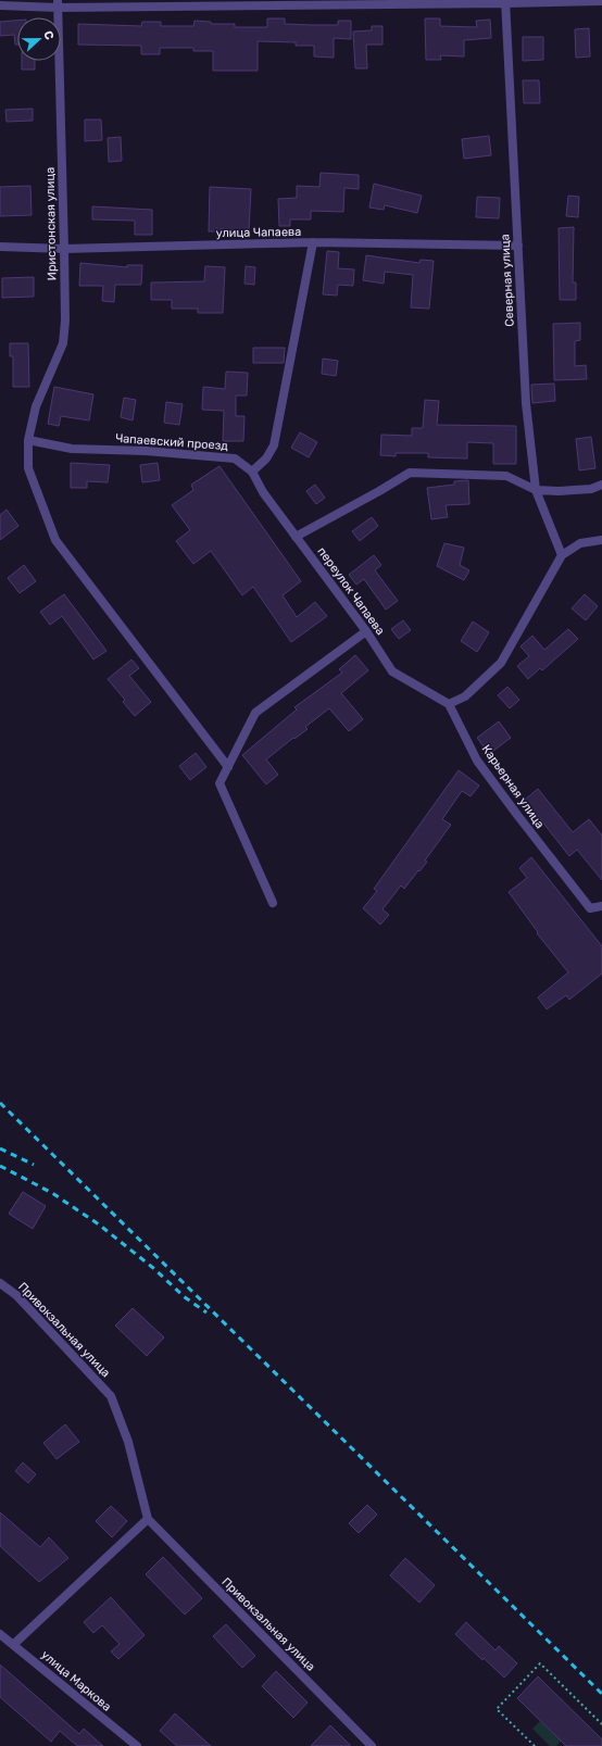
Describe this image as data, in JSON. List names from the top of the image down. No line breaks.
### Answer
{"streets":{"street":["Иристонская улица","улица Чапаева","Северная улица","Чапаевский проезд","переулок Чапаева","Карьерная улица","Привокзальная улица","улица Маркова"]},"crossings":[["Иристонская улица","улица Чапаева"],["Иристонская улица","Чапаевский проезд"],["улица Чапаева","Северная улица"],["Чапаевский проезд","переулок Чапаева"],["переулок Чапаева","Карьерная улица"]],"north":"right"}
